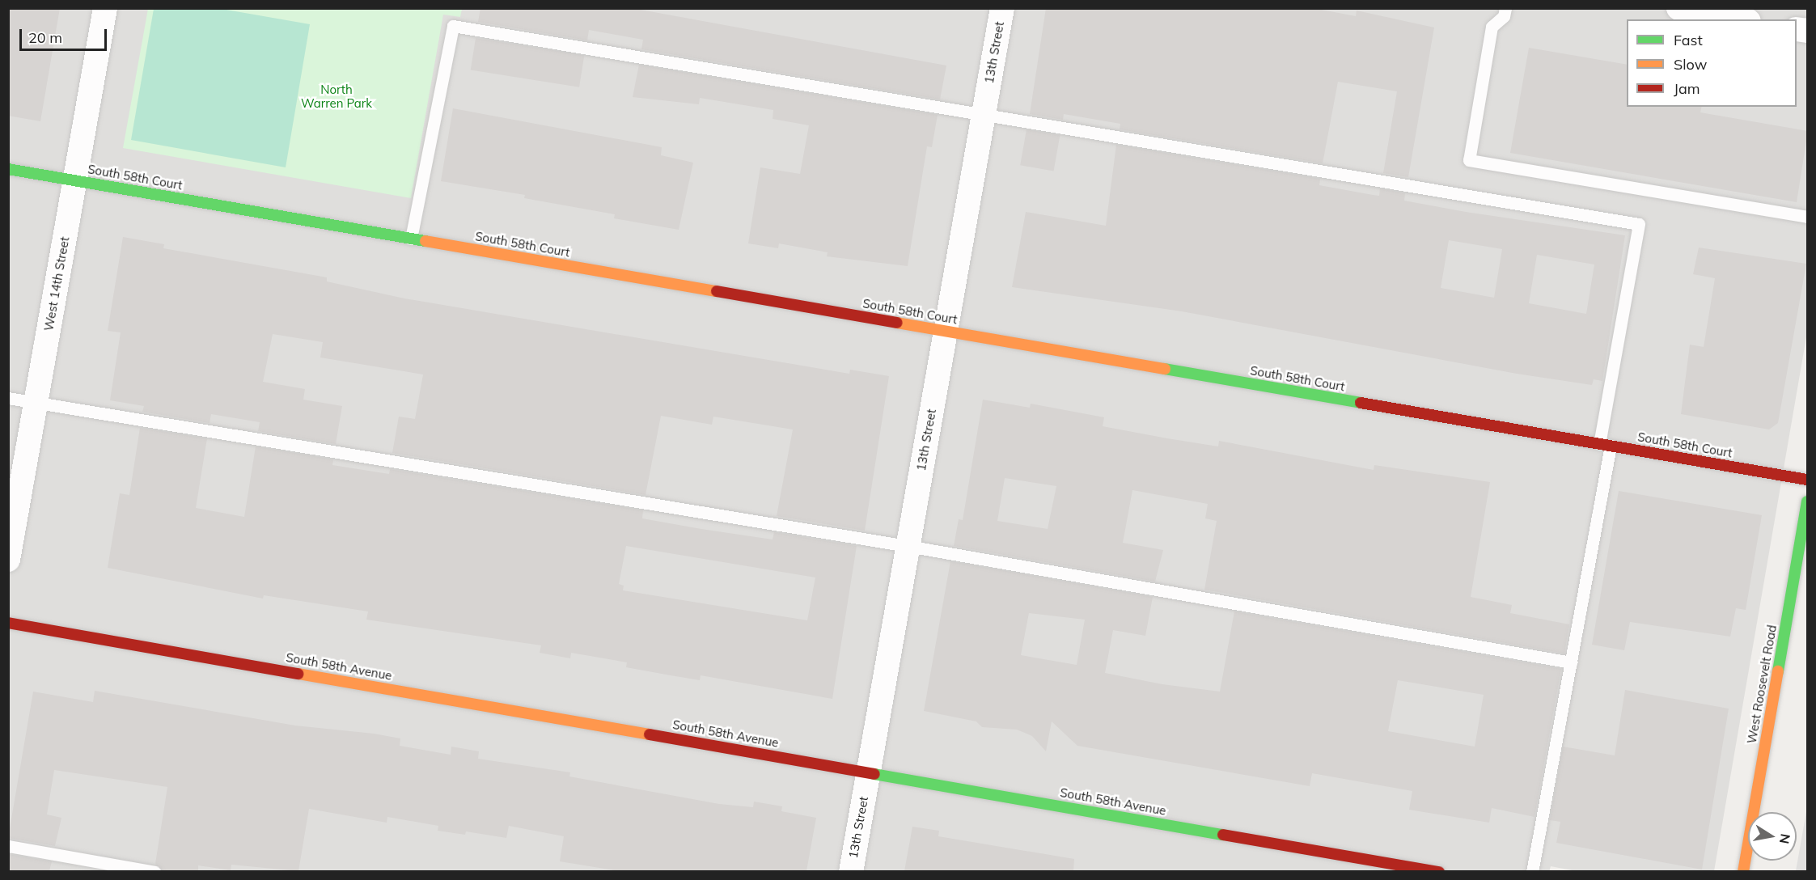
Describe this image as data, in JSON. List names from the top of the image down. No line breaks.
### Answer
{"streets":{"street":["13th Street","South 58th Court","West 14th Street","South 58th Avenue","West Roosevelt Road"]},"crossings":[["13th Street","South 58th Court"],["13th Street","South 58th Avenue"],["South 58th Court","West 14th Street"]],"parks":["North Warren Park"],"legend":["Fast","Slow","Jam"],"scale_bar":"20 m","north":"right"}
